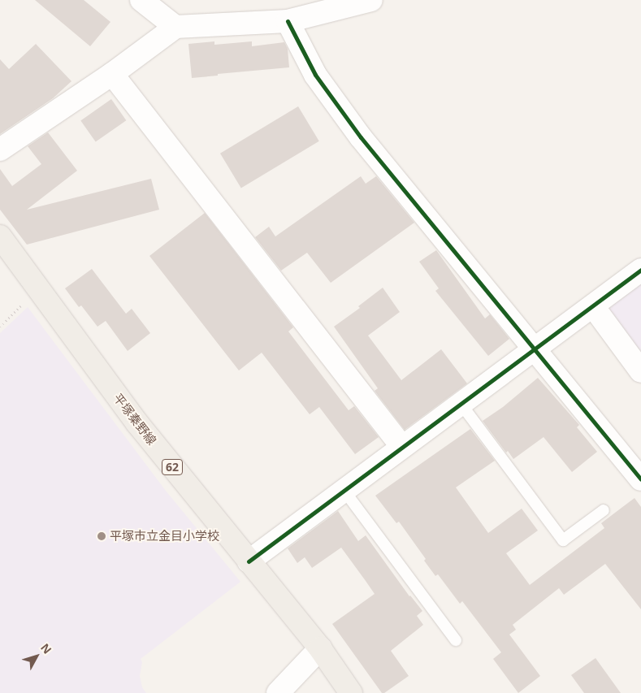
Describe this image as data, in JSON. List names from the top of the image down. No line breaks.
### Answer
{"streets":{"main road":["平塚秦野線","62"]},"places":["平塚市立金目小学校"],"north":"top right"}
